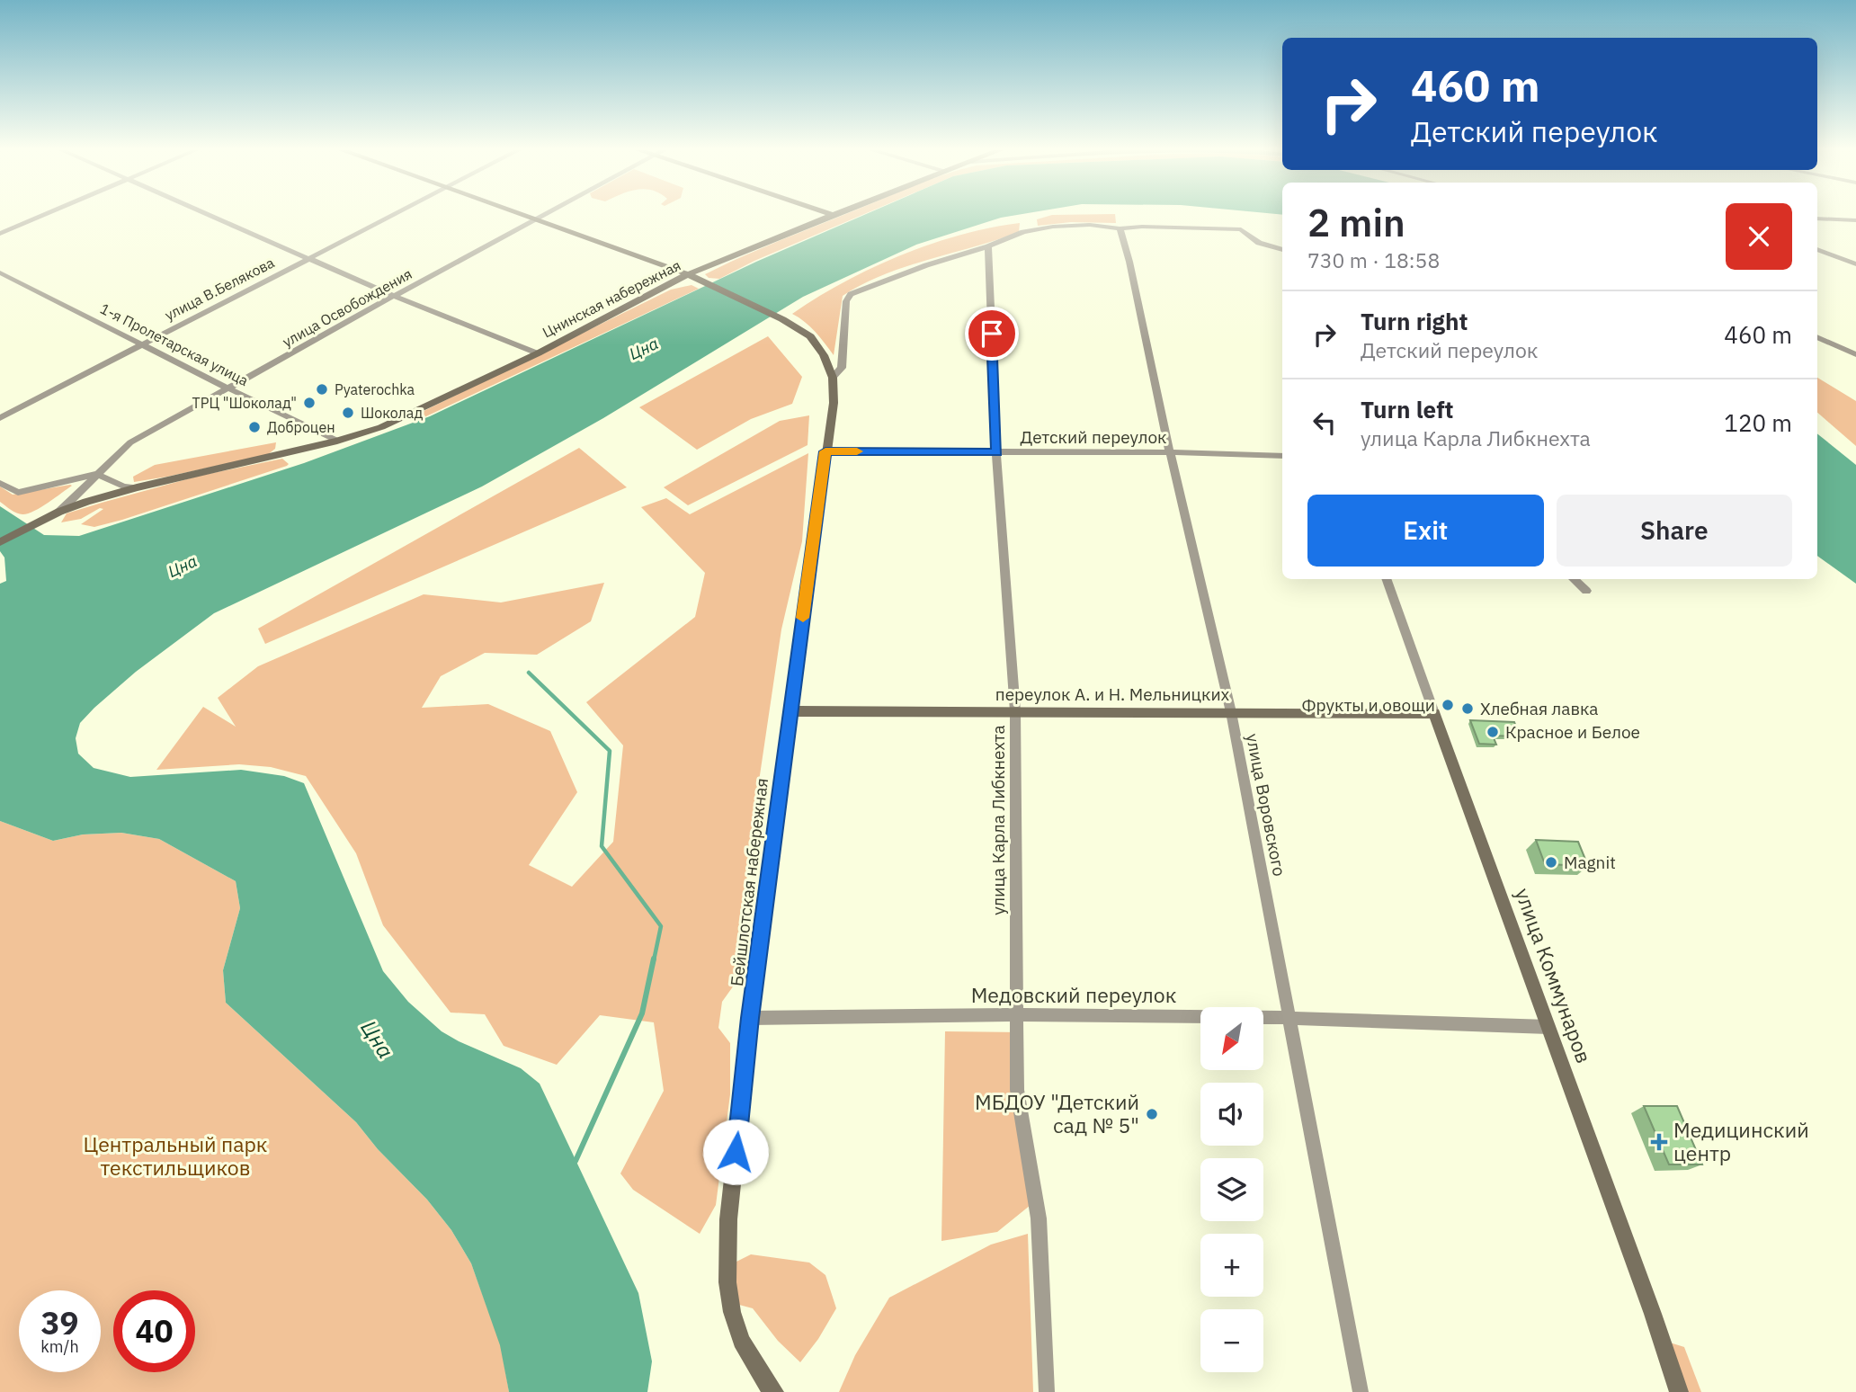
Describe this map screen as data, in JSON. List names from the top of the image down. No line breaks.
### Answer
{"streets":{"street":["улица В.Белякова","Цнинская набережная","улица Освобождения","1-я Пролетарская улица","Детский переулок","переулок А. и Н. Мельницких","улица Воровского","улица Карла Либкнехта","Бейшлотская набережная","улица Коммунаров","Медовский переулок"]},"crossings":[["улица В.Белякова","1-я Пролетарская улица"],["Цнинская набережная","улица Освобождения"],["Цнинская набережная","1-я Пролетарская улица"],["Цнинская набережная","Бейшлотская набережная"],["улица Освобождения","1-я Пролетарская улица"],["улица Освобождения","Бейшлотская набережная"],["Детский переулок","улица Воровского"],["Детский переулок","улица Карла Либкнехта"],["Детский переулок","Бейшлотская набережная"],["переулок А. и Н. Мельницких","улица Воровского"],["переулок А. и Н. Мельницких","улица Карла Либкнехта"],["переулок А. и Н. Мельницких","Бейшлотская набережная"],["переулок А. и Н. Мельницких","улица Коммунаров"],["улица Воровского","Бейшлотская набережная"],["улица Воровского","Медовский переулок"],["улица Карла Либкнехта","Бейшлотская набережная"],["улица Карла Либкнехта","Медовский переулок"],["Бейшлотская набережная","Медовский переулок"],["улица Коммунаров","Медовский переулок"]],"water":["Цна"],"parks":["Центральный парк текстильщиков"],"places":{"other":["Pyaterochka","ТРЦ \"Шоколад\"","Шоколад","Доброцен","Фрукты и овощи","Хлебная лавка","Красное и Белое","Magnit","МБДОУ \"Детский сад № 5\""],"health":["Медицинский центр"]},"north":"bottom left","page":{"turn":["460 m","Детский переулок"],"heading":["2 min","730 m · 18:58"],"list":[{"name":"Turn right","note":"Детский переулок","value":"460 m"},{"name":"Turn left","note":"улица Карла Либкнехта","value":"120 m"}],"buttons":["Exit","Share"],"map_buttons":["+","−"],"speed":"39 km/h","limit":"40"}}
